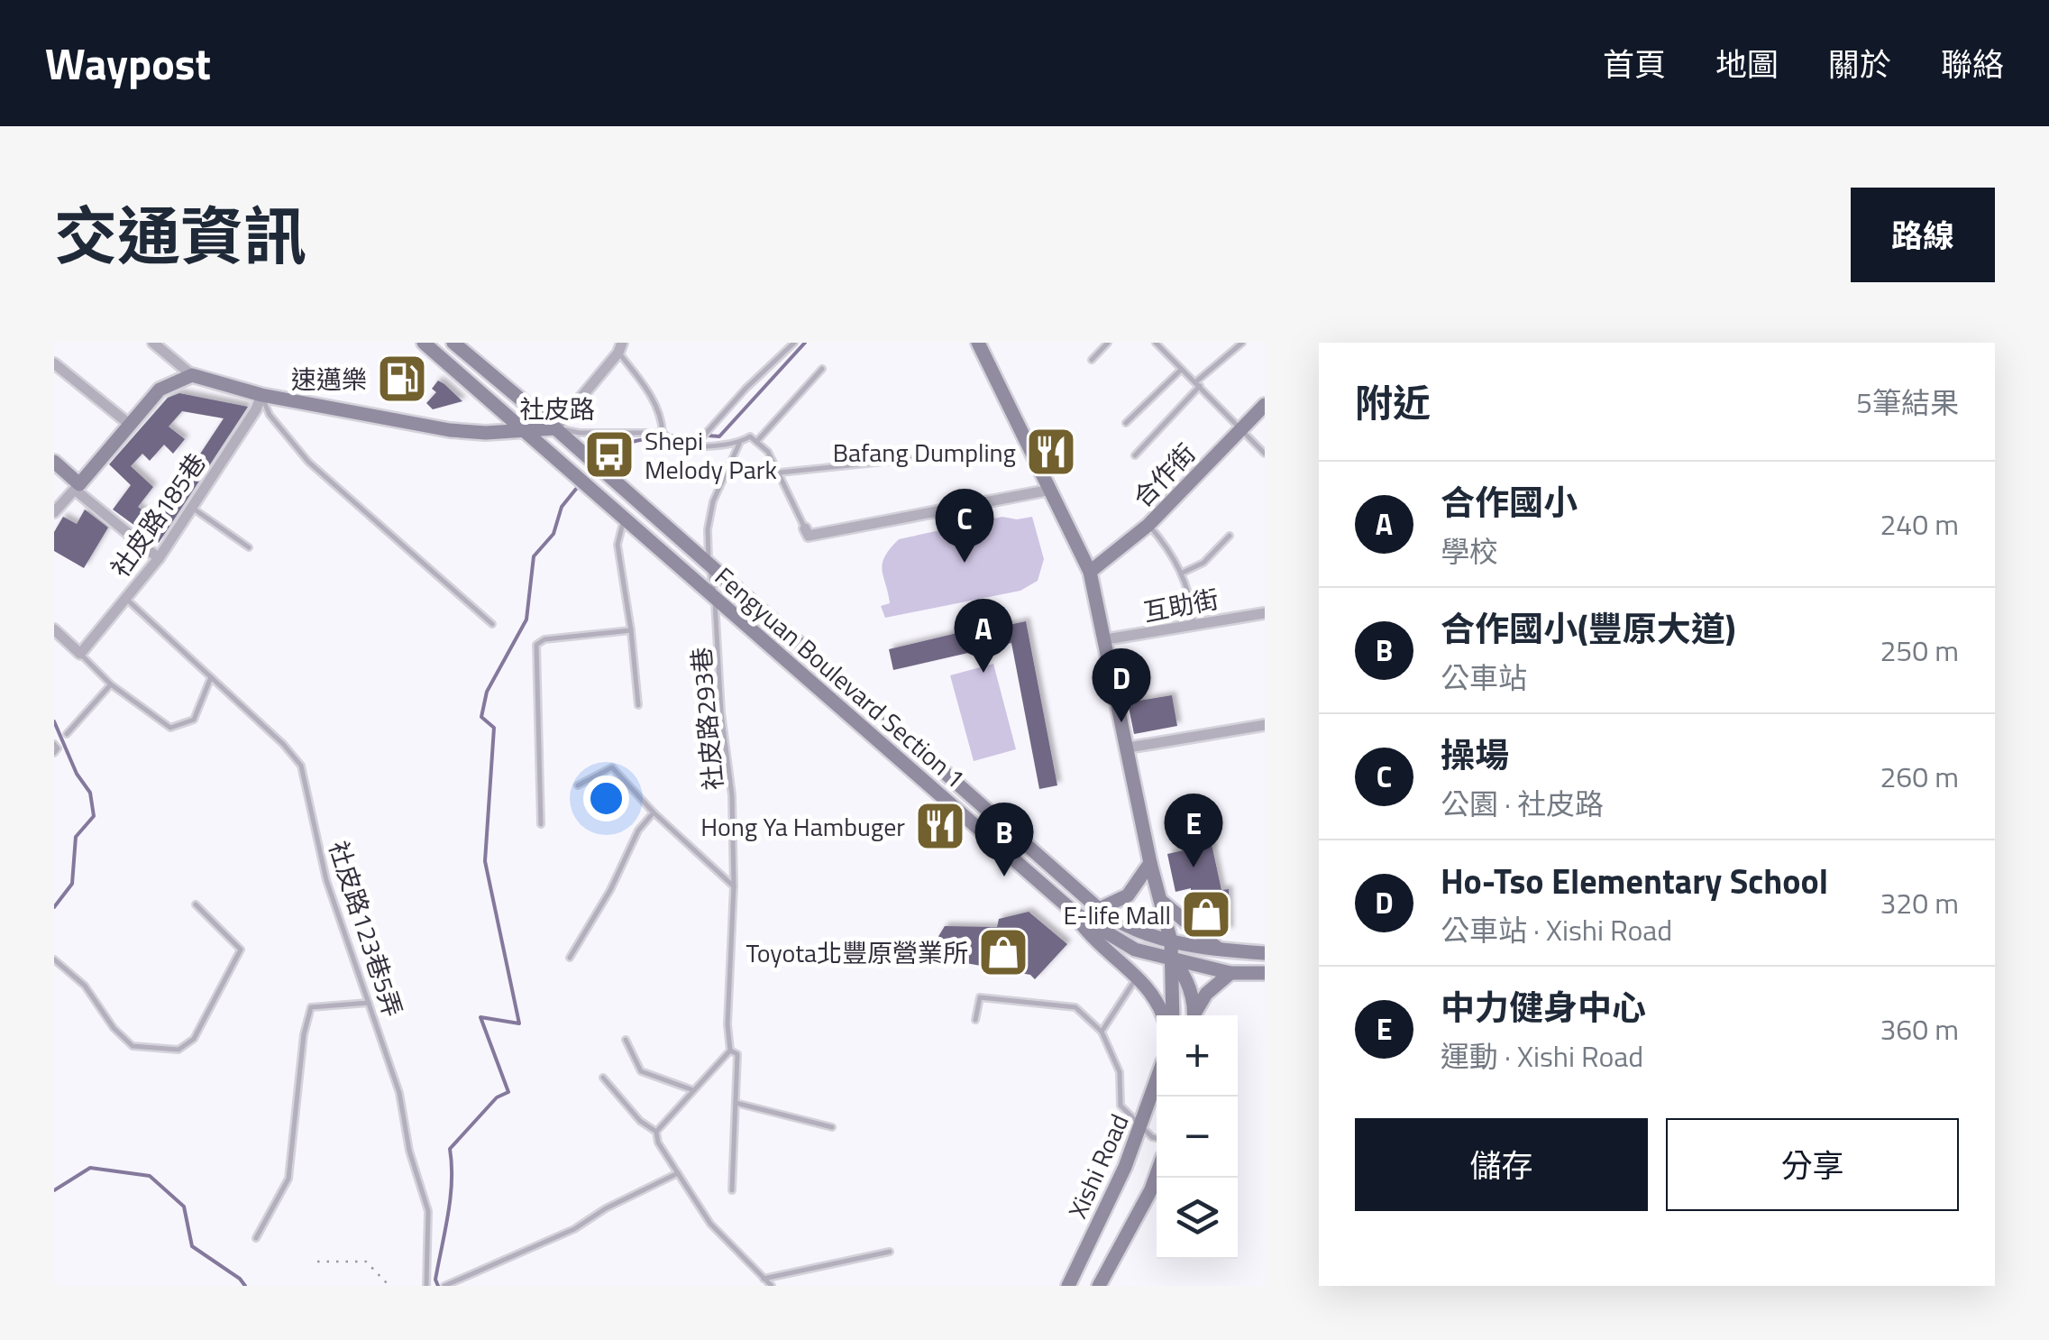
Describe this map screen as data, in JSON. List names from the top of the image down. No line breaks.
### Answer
{"streets":{"street":["社皮路","合作街","社皮路185巷","互助街","Fengyuan Boulevard Section 1","Xishi Road"],"lane":["社皮路293巷","社皮路123巷5弄"]},"crossings":[["社皮路","社皮路185巷"],["社皮路","Fengyuan Boulevard Section 1"],["社皮路","社皮路293巷"],["社皮路185巷","社皮路123巷5弄"],["Fengyuan Boulevard Section 1","社皮路293巷"]],"places":{"fuel station":["速邁樂"],"restaurant":["Bafang Dumpling","Hong Ya Hambuger"],"bus stop":["Shepi Melody Park"],"shop":["E-life Mall","Toyota北豐原營業所"]},"page":{"header":"Waypost","nav":["首頁","地圖","關於","聯絡"],"title":"交通資訊","buttons":["路線",["儲存","分享"]],"heading":["附近","5筆結果"],"list":[{"mark":"A","name":"合作國小","note":"學校","value":"240 m"},{"mark":"B","name":"合作國小(豐原大道)","note":"公車站","value":"250 m"},{"mark":"C","name":"操場","note":"公園 · 社皮路","value":"260 m"},{"mark":"D","name":"Ho-Tso Elementary School","note":"公車站 · Xishi Road","value":"320 m"},{"mark":"E","name":"中力健身中心","note":"運動 · Xishi Road","value":"360 m"}],"pins":["C","A","D","E","B"],"map_buttons":["+","−"]}}
